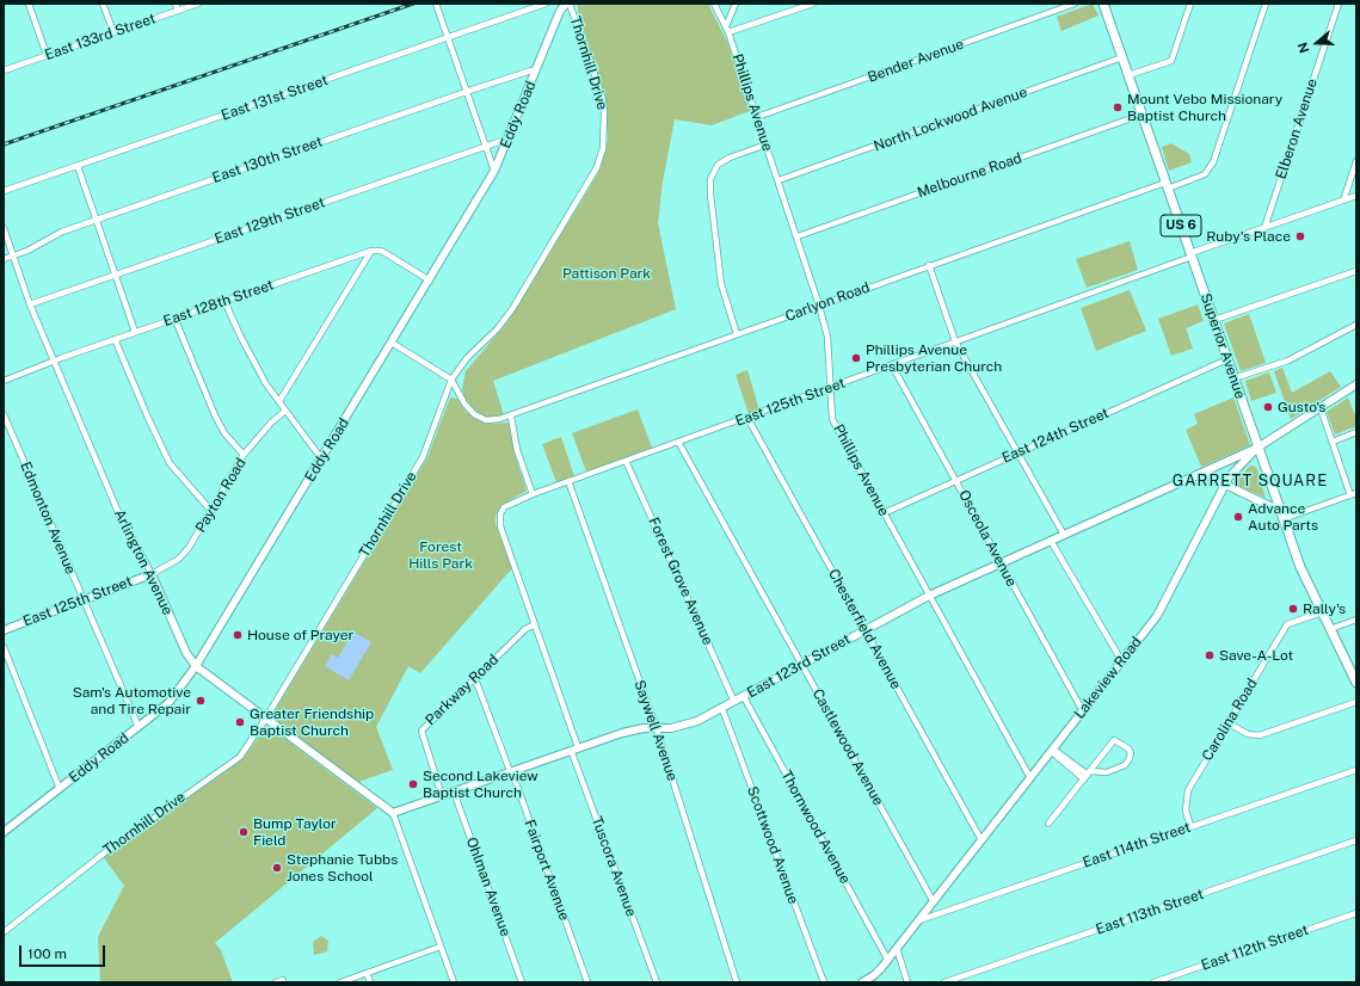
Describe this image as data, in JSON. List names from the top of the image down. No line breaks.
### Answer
{"streets":{"main road":["US 6","Superior Avenue"],"street":["East 133rd Street","Bender Avenue","Thornhill Drive","East 131st Street","Phillips Avenue","Eddy Road","North Lockwood Avenue","Elberon Avenue","East 130th Street","Melbourne Road","East 129th Street","Carlyon Road","East 128th Street","East 125th Street","East 124th Street","Payton Road","Edmonton Avenue","Osceola Avenue","Arlington Avenue","Forest Grove Avenue","Chesterfield Avenue","East 123rd Street","Lakeview Road","Parkway Road","Carolina Road","Saywell Avenue","Castlewood Avenue","Thornwood Avenue","Scottwood Avenue","East 114th Street","Tuscora Avenue","Fairport Avenue","Ohlman Avenue","East 113th Street","East 112th Street"]},"crossings":[["Bender Avenue","Phillips Avenue"],["Thornhill Drive","Carlyon Road"],["Thornhill Drive","Arlington Avenue"],["Phillips Avenue","North Lockwood Avenue"],["Phillips Avenue","Melbourne Road"],["Phillips Avenue","Carlyon Road"],["Phillips Avenue","East 125th Street"],["Phillips Avenue","East 124th Street"],["Phillips Avenue","East 123rd Street"],["Phillips Avenue","Lakeview Road"],["Eddy Road","East 130th Street"],["Eddy Road","East 129th Street"],["Eddy Road","Edmonton Avenue"],["Eddy Road","Arlington Avenue"],["North Lockwood Avenue","Superior Avenue"],["Elberon Avenue","East 125th Street"],["East 130th Street","Arlington Avenue"],["Melbourne Road","Superior Avenue"],["East 129th Street","Arlington Avenue"],["Carlyon Road","Superior Avenue"],["East 128th Street","Arlington Avenue"],["Superior Avenue","East 125th Street"],["Superior Avenue","East 124th Street"],["Superior Avenue","East 123rd Street"],["Superior Avenue","Lakeview Road"],["Superior Avenue","Carolina Road"],["East 125th Street","Payton Road"],["East 125th Street","Edmonton Avenue"],["East 125th Street","Osceola Avenue"],["East 125th Street","Arlington Avenue"],["East 125th Street","Forest Grove Avenue"],["East 125th Street","Chesterfield Avenue"],["East 125th Street","Saywell Avenue"],["East 125th Street","Castlewood Avenue"],["East 125th Street","Tuscora Avenue"],["East 124th Street","Osceola Avenue"],["Payton Road","Arlington Avenue"],["Osceola Avenue","East 123rd Street"],["Osceola Avenue","Lakeview Road"],["Arlington Avenue","East 123rd Street"],["Forest Grove Avenue","East 123rd Street"],["Chesterfield Avenue","East 123rd Street"],["Chesterfield Avenue","Lakeview Road"],["East 123rd Street","Lakeview Road"],["East 123rd Street","Parkway Road"],["East 123rd Street","Saywell Avenue"],["East 123rd Street","Castlewood Avenue"],["East 123rd Street","Thornwood Avenue"],["East 123rd Street","Scottwood Avenue"],["East 123rd Street","Tuscora Avenue"],["East 123rd Street","Fairport Avenue"],["East 123rd Street","Ohlman Avenue"],["Lakeview Road","Castlewood Avenue"],["Lakeview Road","Thornwood Avenue"],["Lakeview Road","East 114th Street"],["Parkway Road","Tuscora Avenue"],["Parkway Road","Fairport Avenue"],["Carolina Road","East 114th Street"]],"districts":["GARRETT SQUARE"],"parks":["Pattison Park","Forest Hills Park"],"places":["Mount Vebo Missionary Baptist Church","Ruby's Place","Phillips Avenue Presbyterian Church","Gusto's","Advance Auto Parts","Rally's","House of Prayer","Save-A-Lot","Sam's Automotive and Tire Repair","Greater Friendship Baptist Church","Second Lakeview Baptist Church","Bump Taylor Field","Stephanie Tubbs Jones School"],"scale_bar":"100 m","north":"left"}
